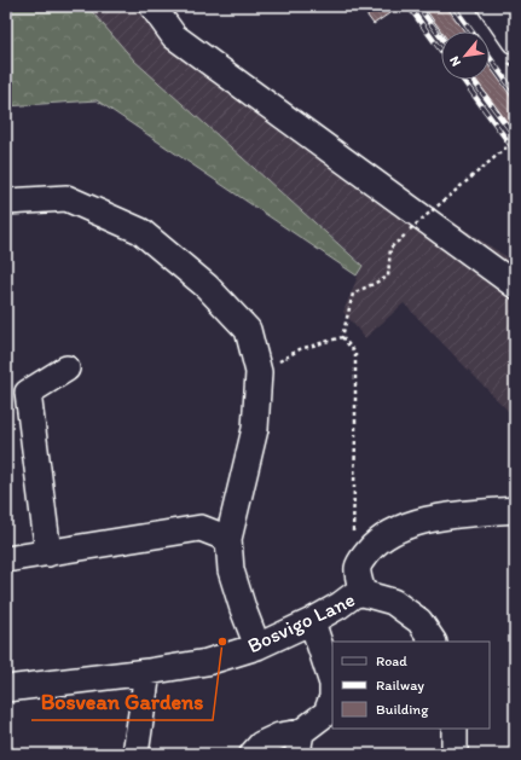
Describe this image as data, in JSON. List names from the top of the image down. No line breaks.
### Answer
{"streets":{"street":["Bosvigo Lane"]},"places":["Bosvean Gardens"],"legend":["Road","Railway","Building"],"north":"bottom left"}
